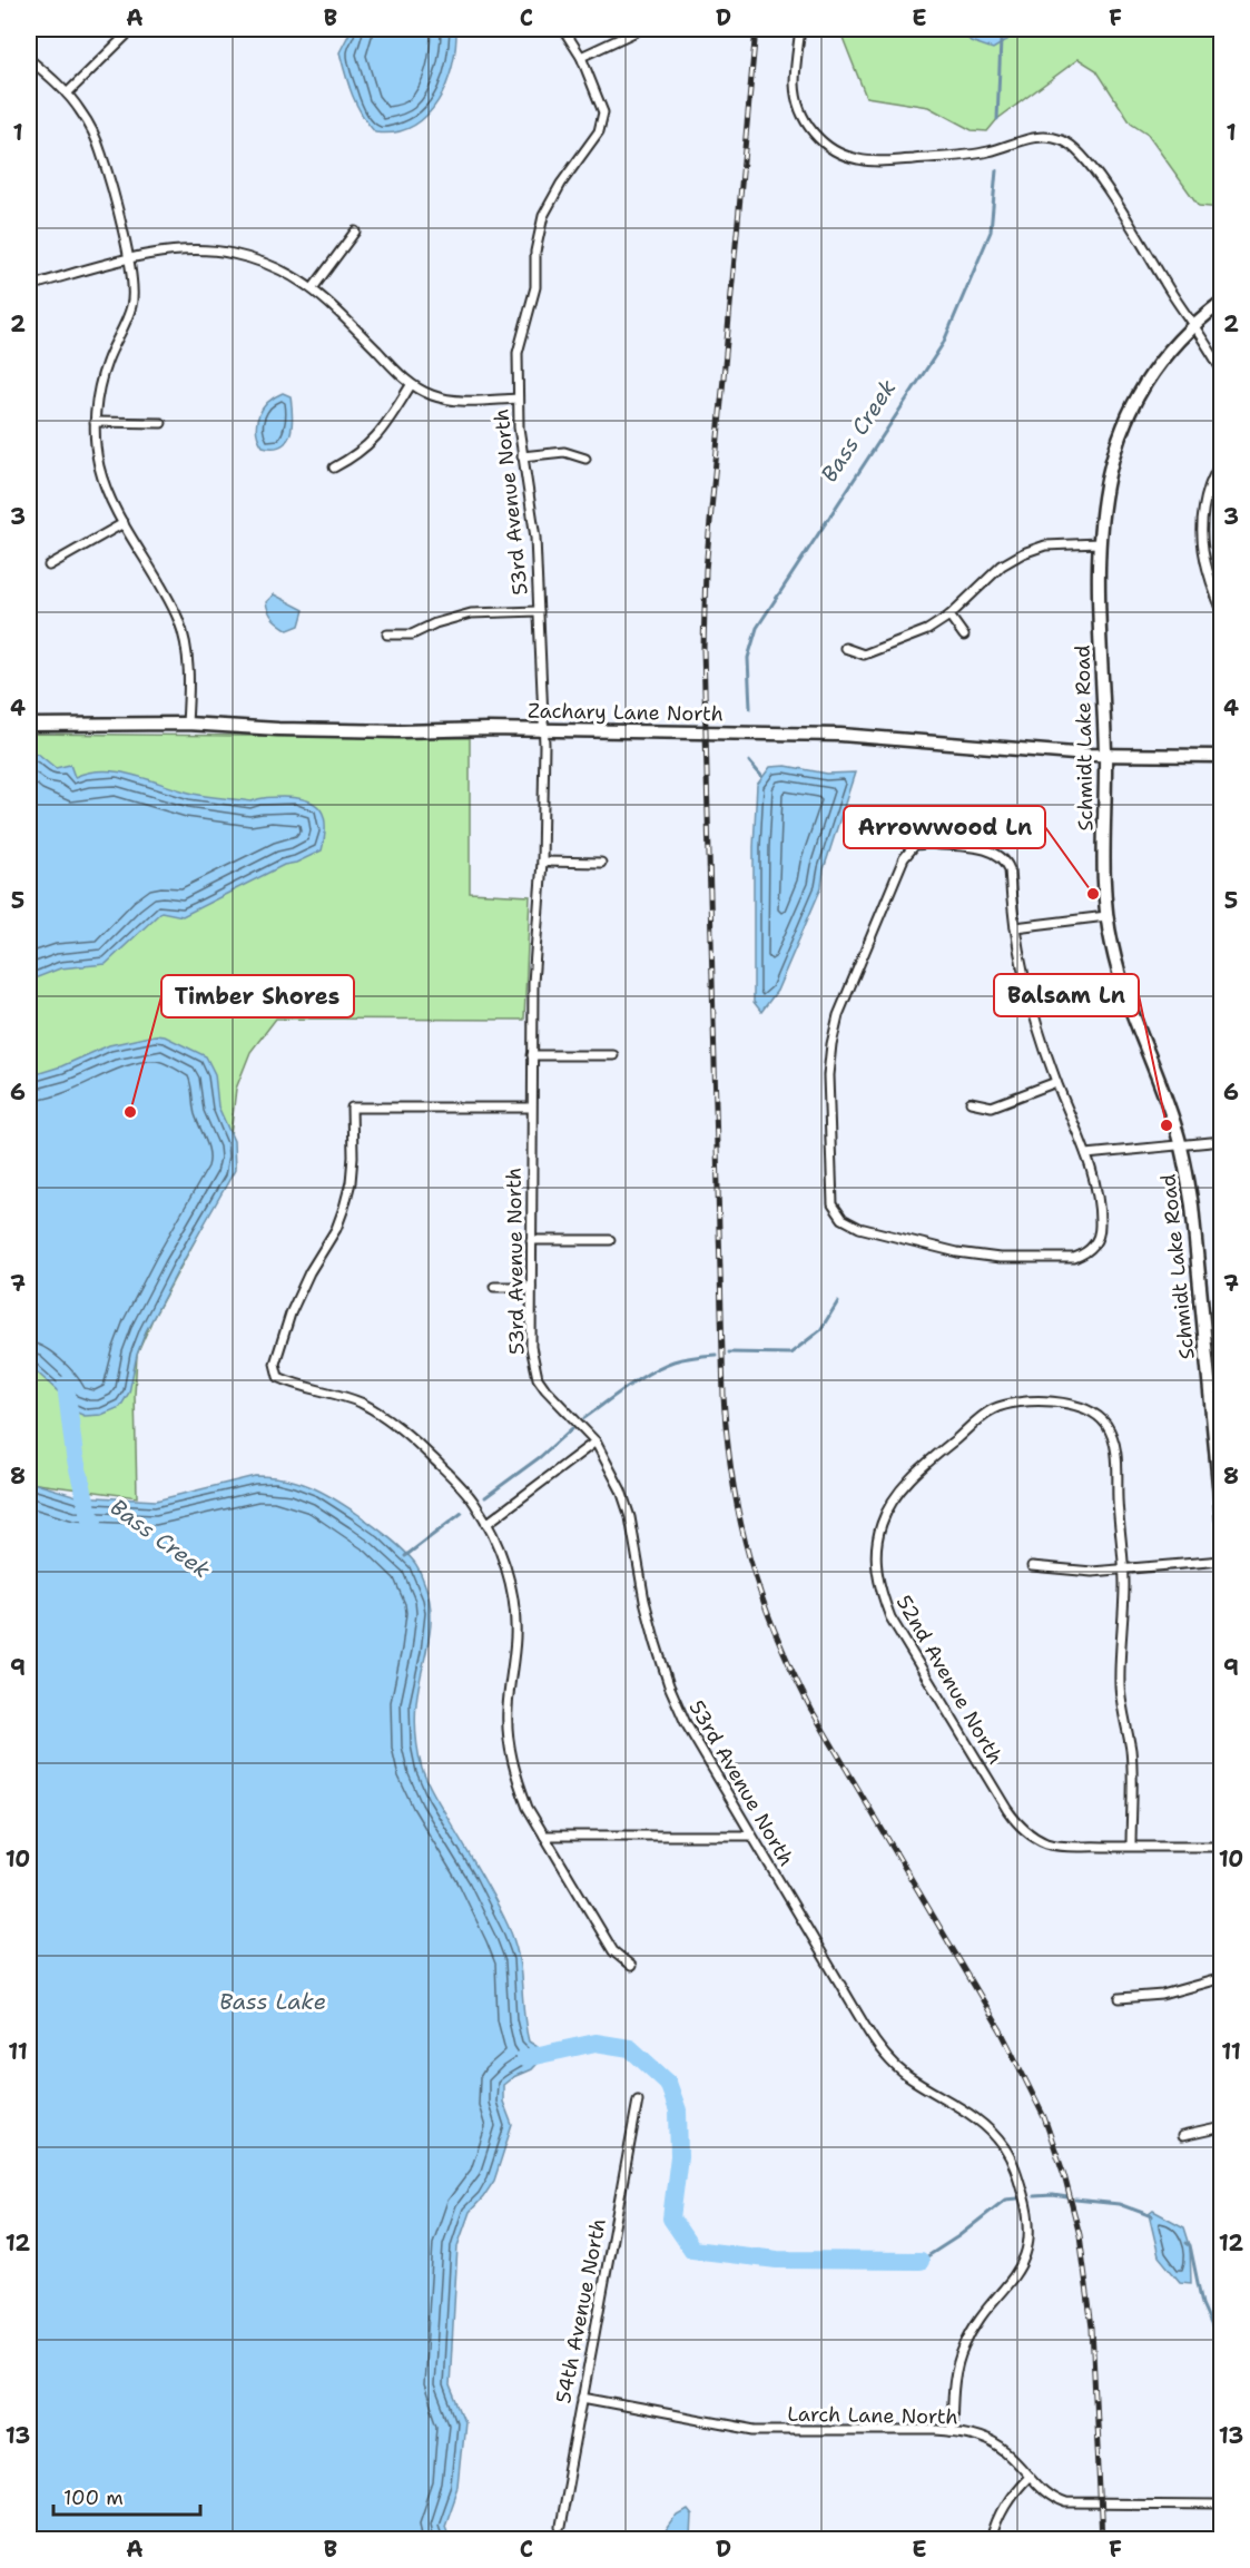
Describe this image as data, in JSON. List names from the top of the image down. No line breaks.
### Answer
{"streets":{"street":["53rd Avenue North","Zachary Lane North","Schmidt Lake Road","52nd Avenue North","54th Avenue North","Larch Lane North"]},"crossings":[["53rd Avenue North","Zachary Lane North"],["53rd Avenue North","Larch Lane North"],["Zachary Lane North","Schmidt Lake Road"],["54th Avenue North","Larch Lane North"]],"water":["Bass Creek","Bass Lake"],"places":["Arrowwood Ln","Timber Shores","Balsam Ln"],"scale_bar":"100 m","grid":{"columns":["A","B","C","D","E","F"],"rows":["1","2","3","4","5","6","7","8","9","10","11","12","13"]}}
